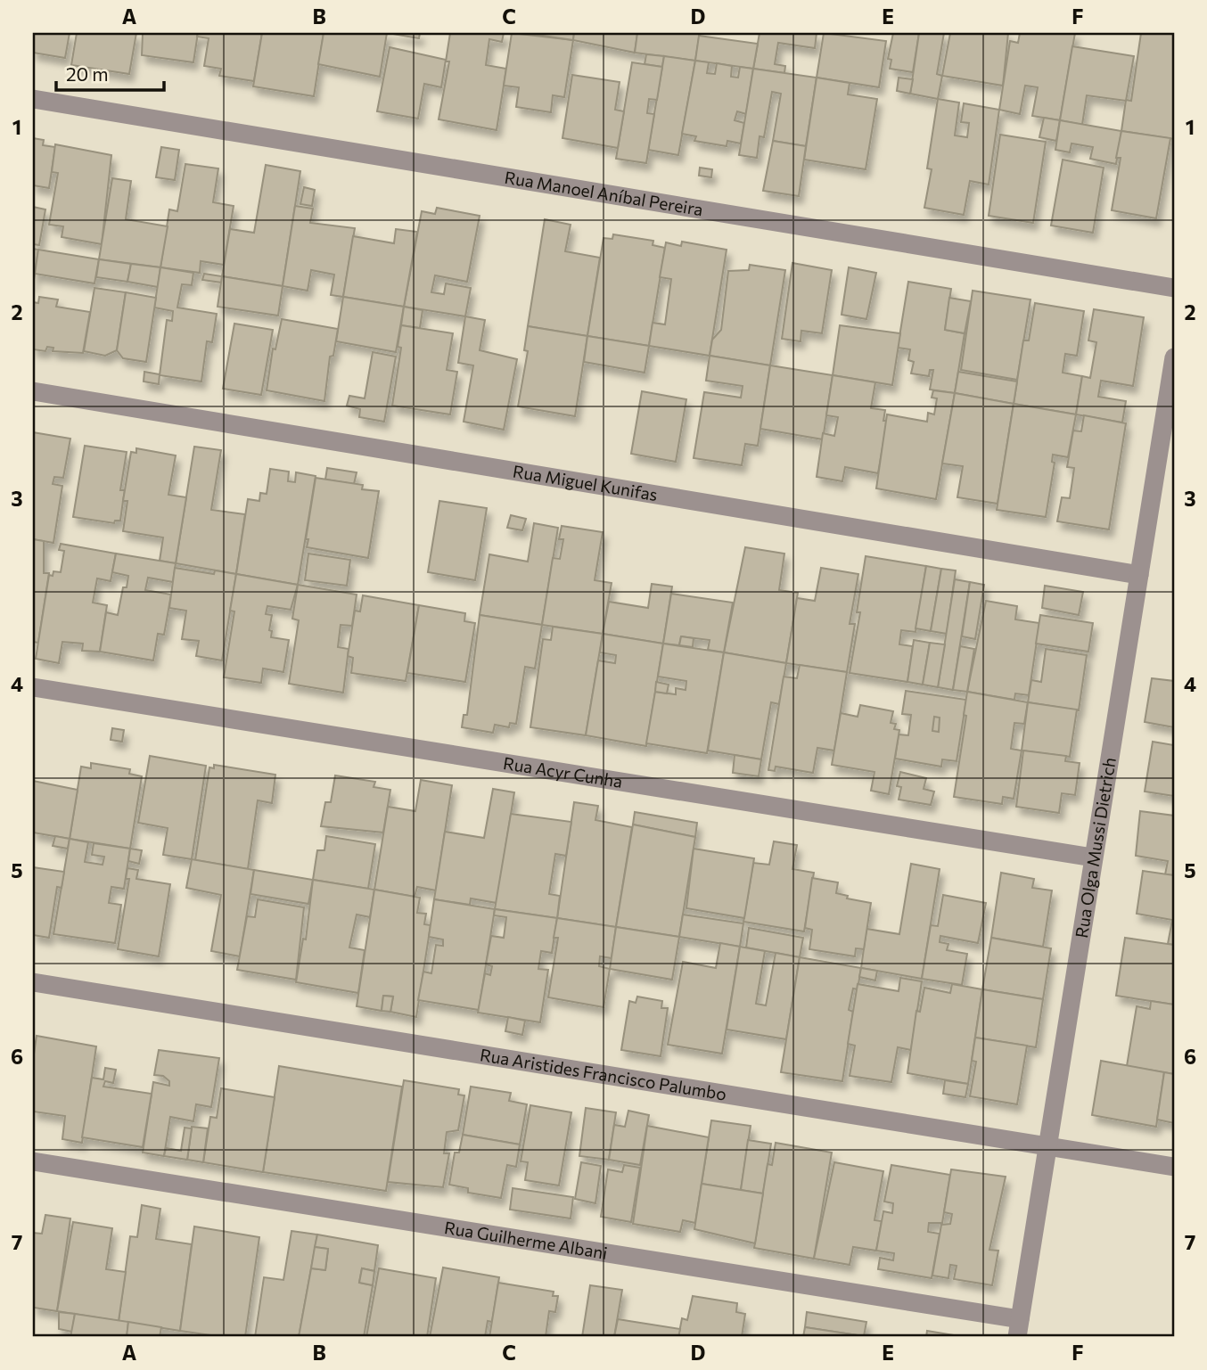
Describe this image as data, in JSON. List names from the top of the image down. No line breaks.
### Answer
{"streets":{"street":["Rua Manoel Aníbal Pereira","Rua Miguel Kunifas","Rua Acyr Cunha","Rua Olga Mussi Dietrich","Rua Aristides Francisco Palumbo","Rua Guilherme Albani"]},"crossings":[["Rua Miguel Kunifas","Rua Olga Mussi Dietrich"],["Rua Acyr Cunha","Rua Olga Mussi Dietrich"],["Rua Olga Mussi Dietrich","Rua Aristides Francisco Palumbo"],["Rua Olga Mussi Dietrich","Rua Guilherme Albani"]],"scale_bar":"20 m","grid":{"columns":["A","B","C","D","E","F"],"rows":["1","2","3","4","5","6","7"]}}
